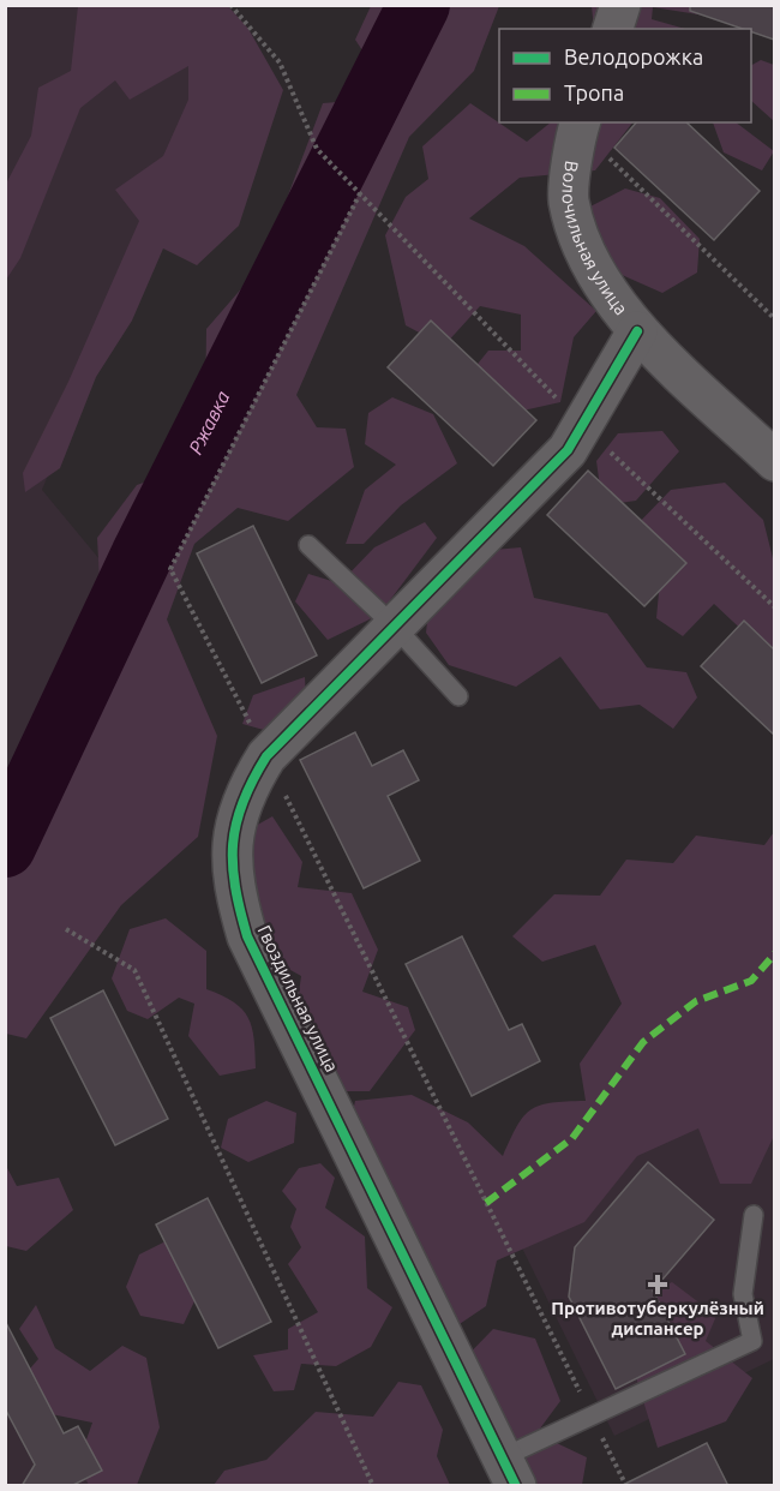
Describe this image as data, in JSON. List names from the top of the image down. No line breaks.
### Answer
{"streets":{"street":["Волочильная улица","Гвоздильная улица"]},"crossings":[["Волочильная улица","Гвоздильная улица"]],"water":["Ржавка"],"places":{"health":["Противотуберкулёзный диспансер"]},"legend":["Велодорожка","Тропа"]}
